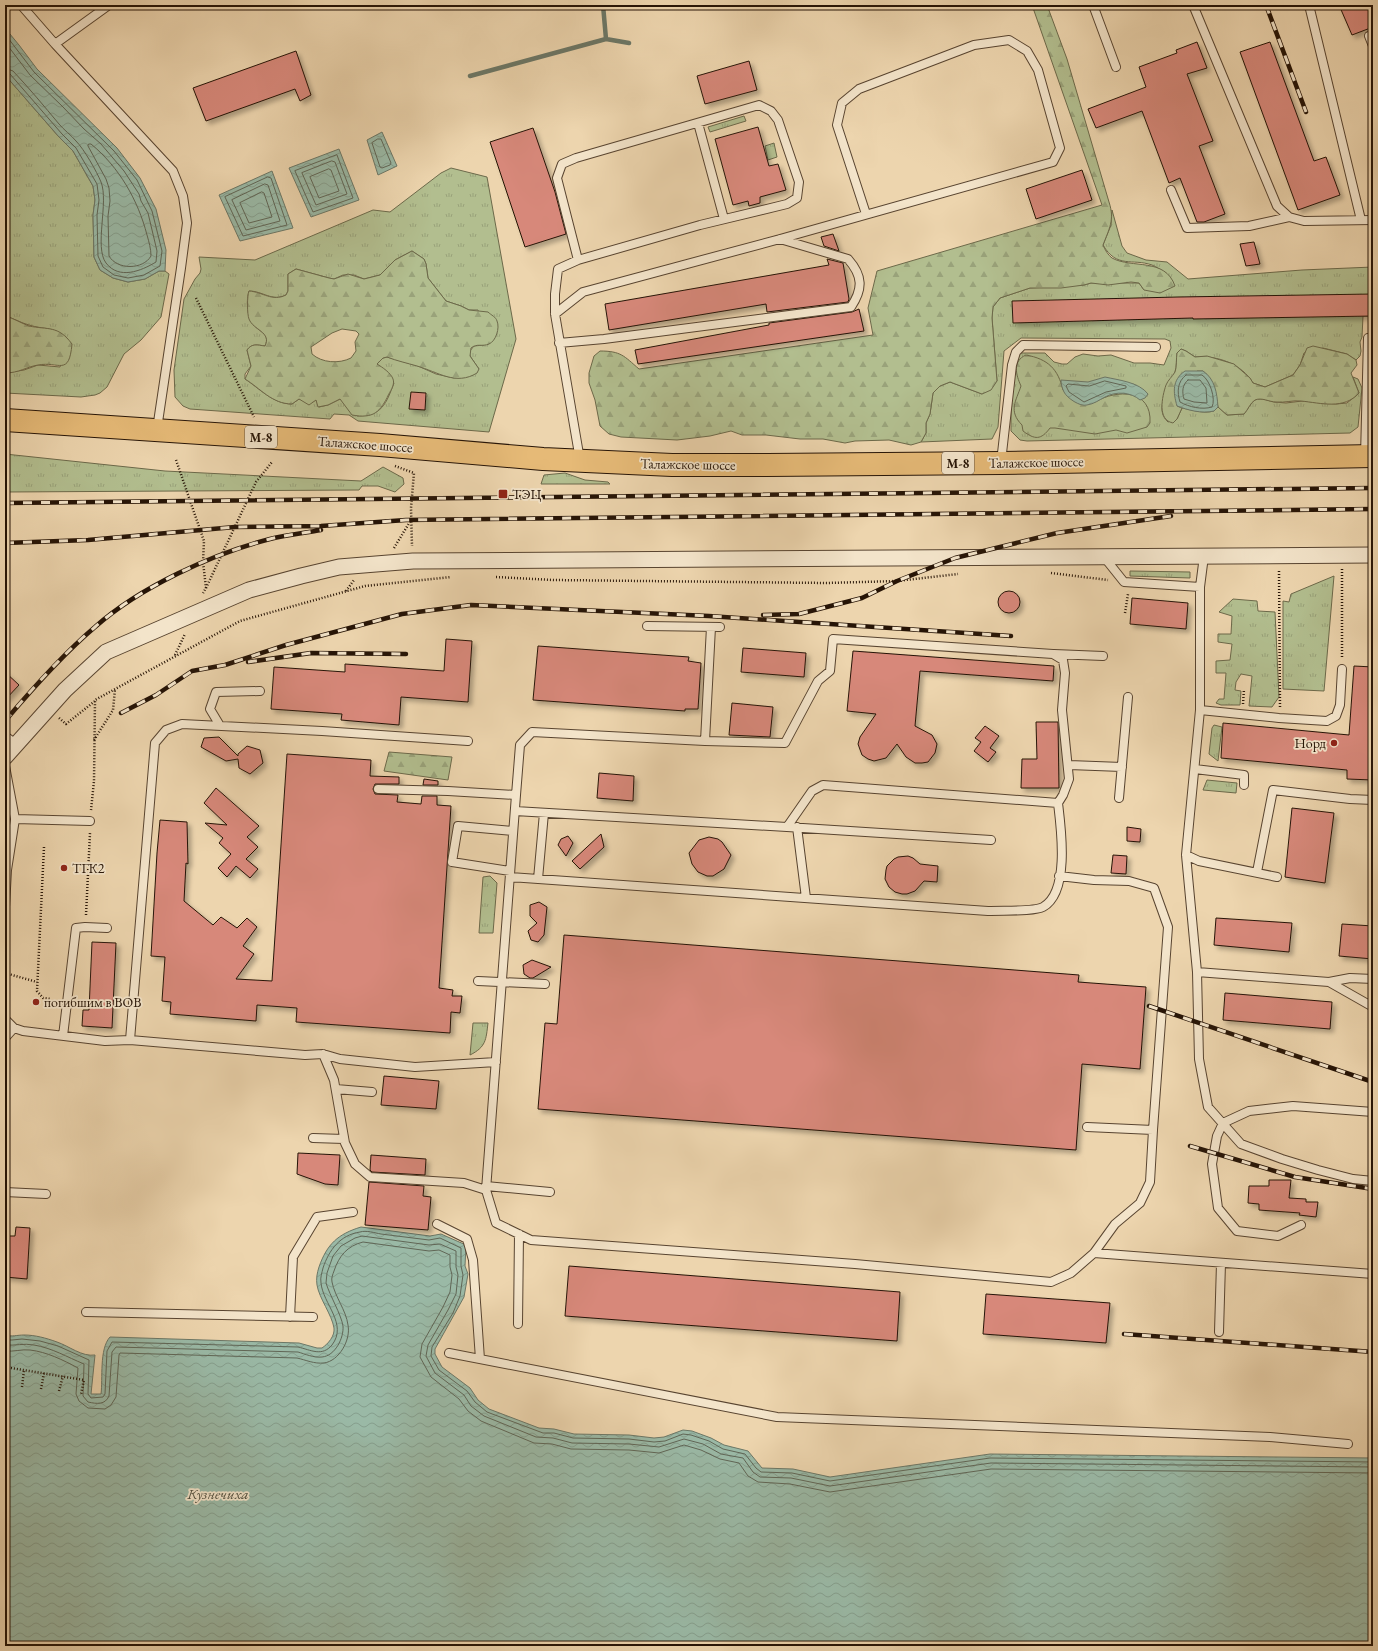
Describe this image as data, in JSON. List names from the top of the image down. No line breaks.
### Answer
{"streets":{"main road":["М-8","Талажское шоссе"]},"water":["Кузнечиха"],"places":{"transit":["ТЭЦ"],"other":["Норд","ТГК2","погибшим в ВОВ"]}}
